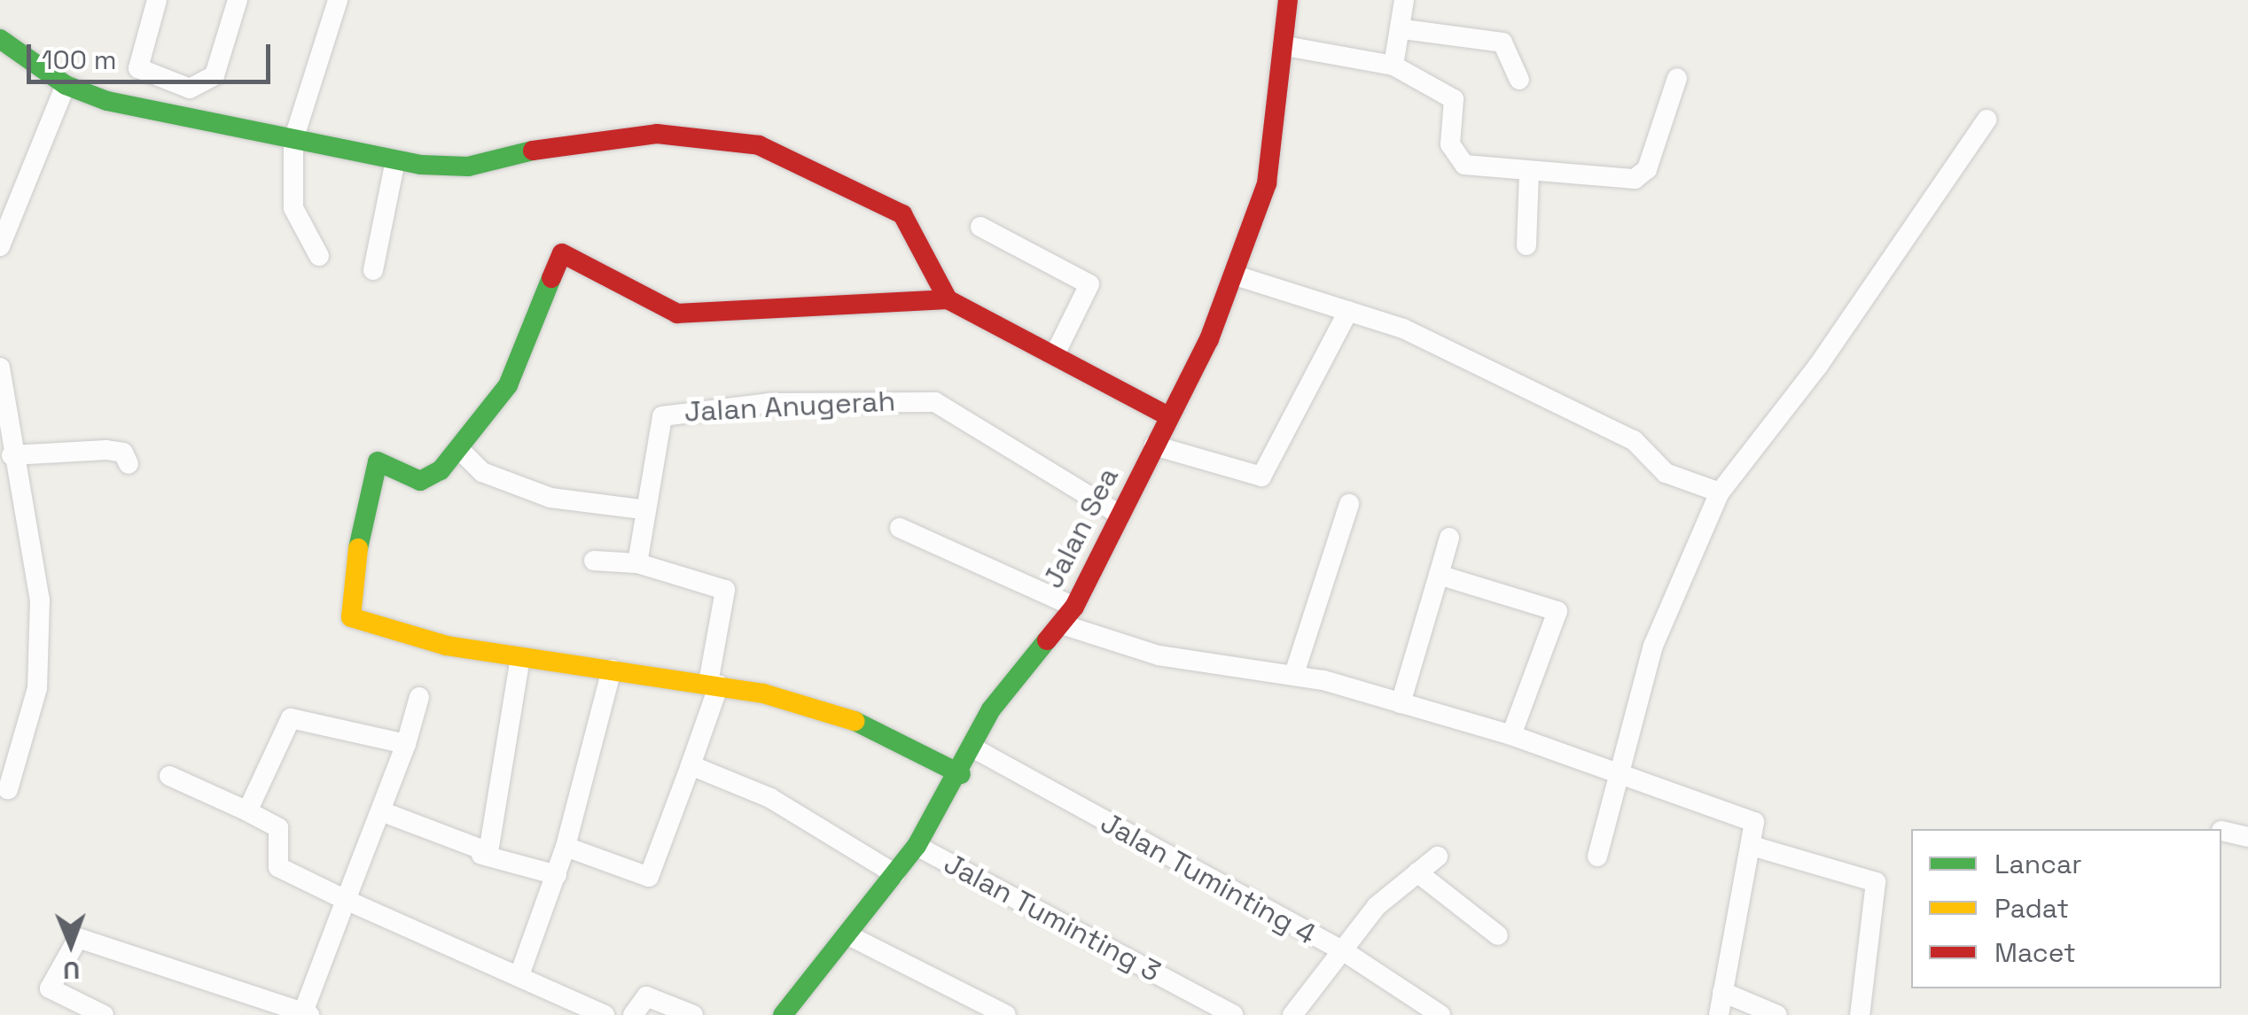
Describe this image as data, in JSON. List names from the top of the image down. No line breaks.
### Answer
{"streets":{"street":["Jalan Anugerah","Jalan Sea","Jalan Tuminting 4","Jalan Tuminting 3"]},"crossings":[["Jalan Anugerah","Jalan Sea"],["Jalan Sea","Jalan Tuminting 4"],["Jalan Sea","Jalan Tuminting 3"]],"legend":["Lancar","Padat","Macet"],"scale_bar":"100 m","north":"bottom"}
